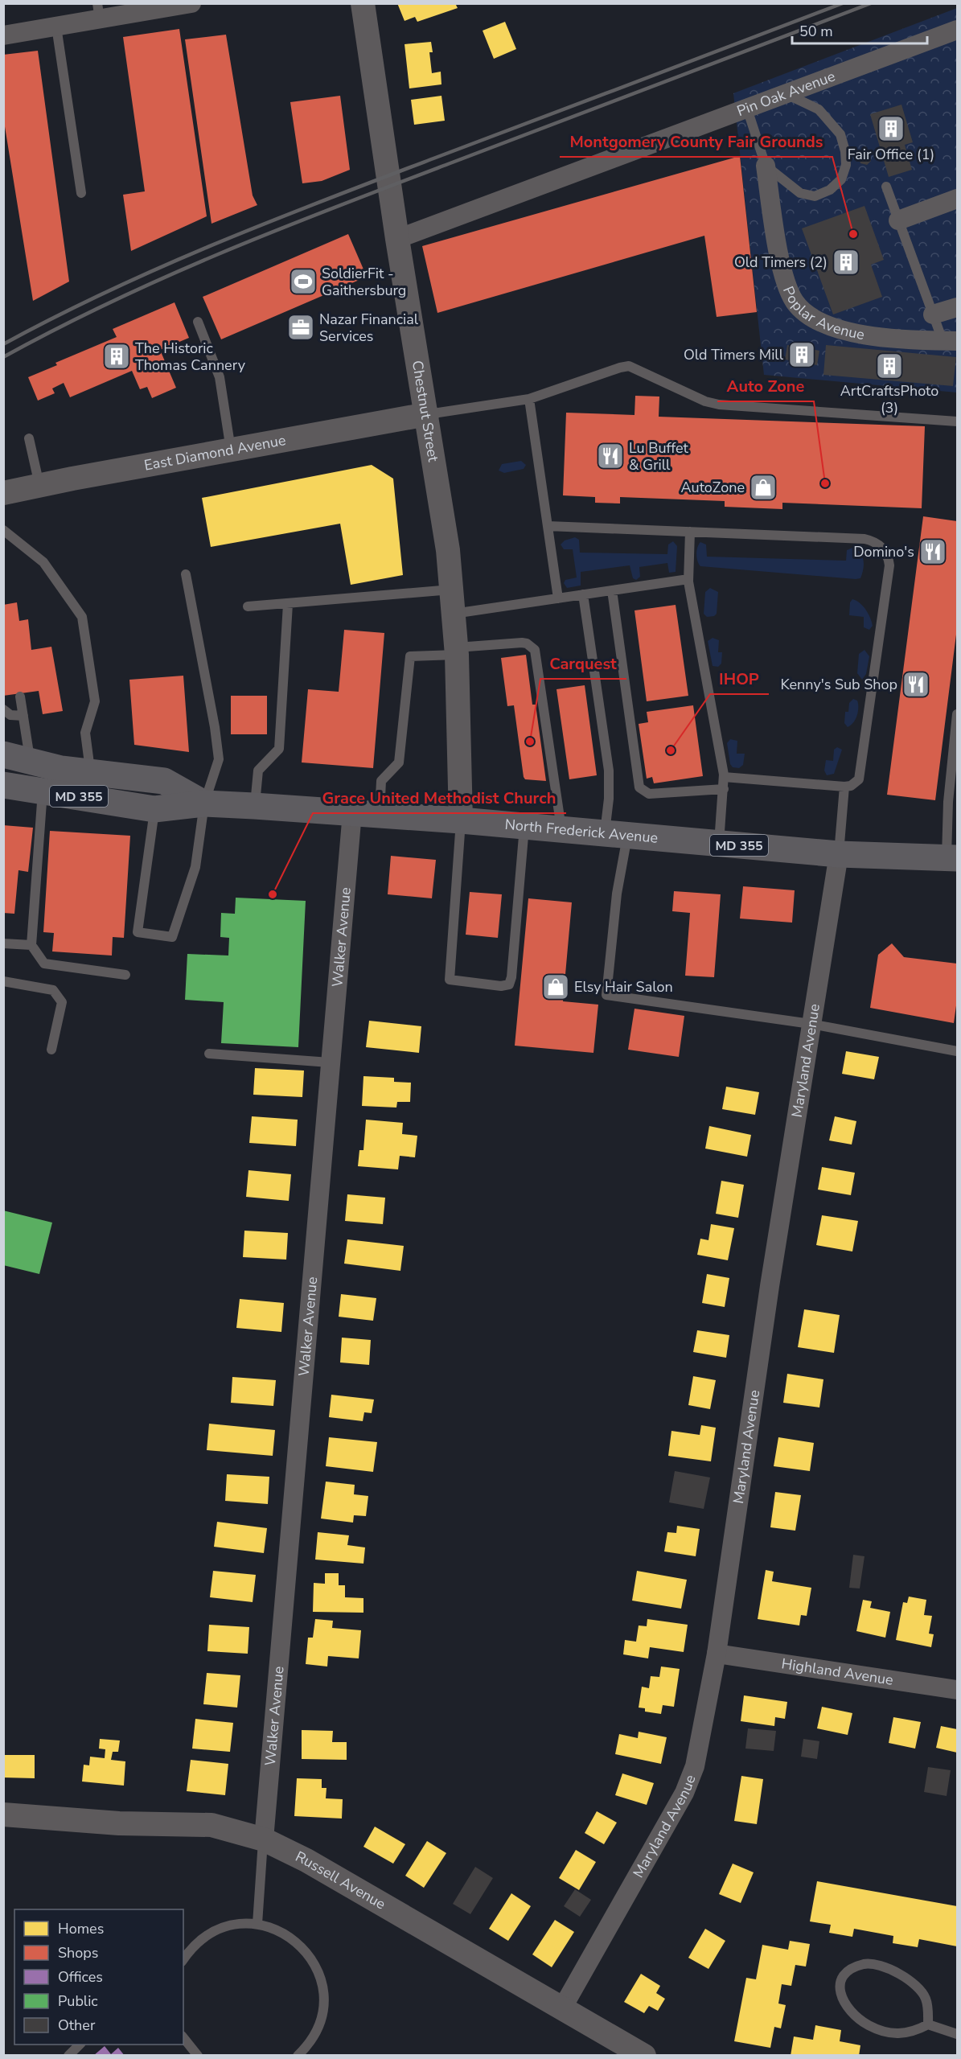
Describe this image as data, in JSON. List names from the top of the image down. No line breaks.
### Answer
{"streets":{"main road":["MD 355","North Frederick Avenue"],"street":["Pin Oak Avenue","Poplar Avenue","Chestnut Street","East Diamond Avenue","Walker Avenue","Maryland Avenue","Highland Avenue","Russell Avenue"]},"crossings":[["Pin Oak Avenue","Poplar Avenue"],["Pin Oak Avenue","Chestnut Street"],["Chestnut Street","East Diamond Avenue"],["Chestnut Street","North Frederick Avenue"],["North Frederick Avenue","Walker Avenue"],["North Frederick Avenue","Maryland Avenue"],["Walker Avenue","Russell Avenue"],["Maryland Avenue","Highland Avenue"],["Maryland Avenue","Russell Avenue"]],"places":{"building":["Fair Office (1)","Old Timers (2)","Old Timers Mill","The Historic Thomas Cannery","ArtCraftsPhoto (3)"],"other":["Montgomery County Fair Grounds","Auto Zone","Carquest","IHOP","Grace United Methodist Church"],"sports":["SoldierFit - Gaithersburg"],"office":["Nazar Financial Services"],"restaurant":["Lu Buffet & Grill","Domino's","Kenny's Sub Shop"],"shop":["AutoZone","Elsy Hair Salon"]},"legend":["Homes","Shops","Offices","Public","Other"],"scale_bar":"50 m"}
